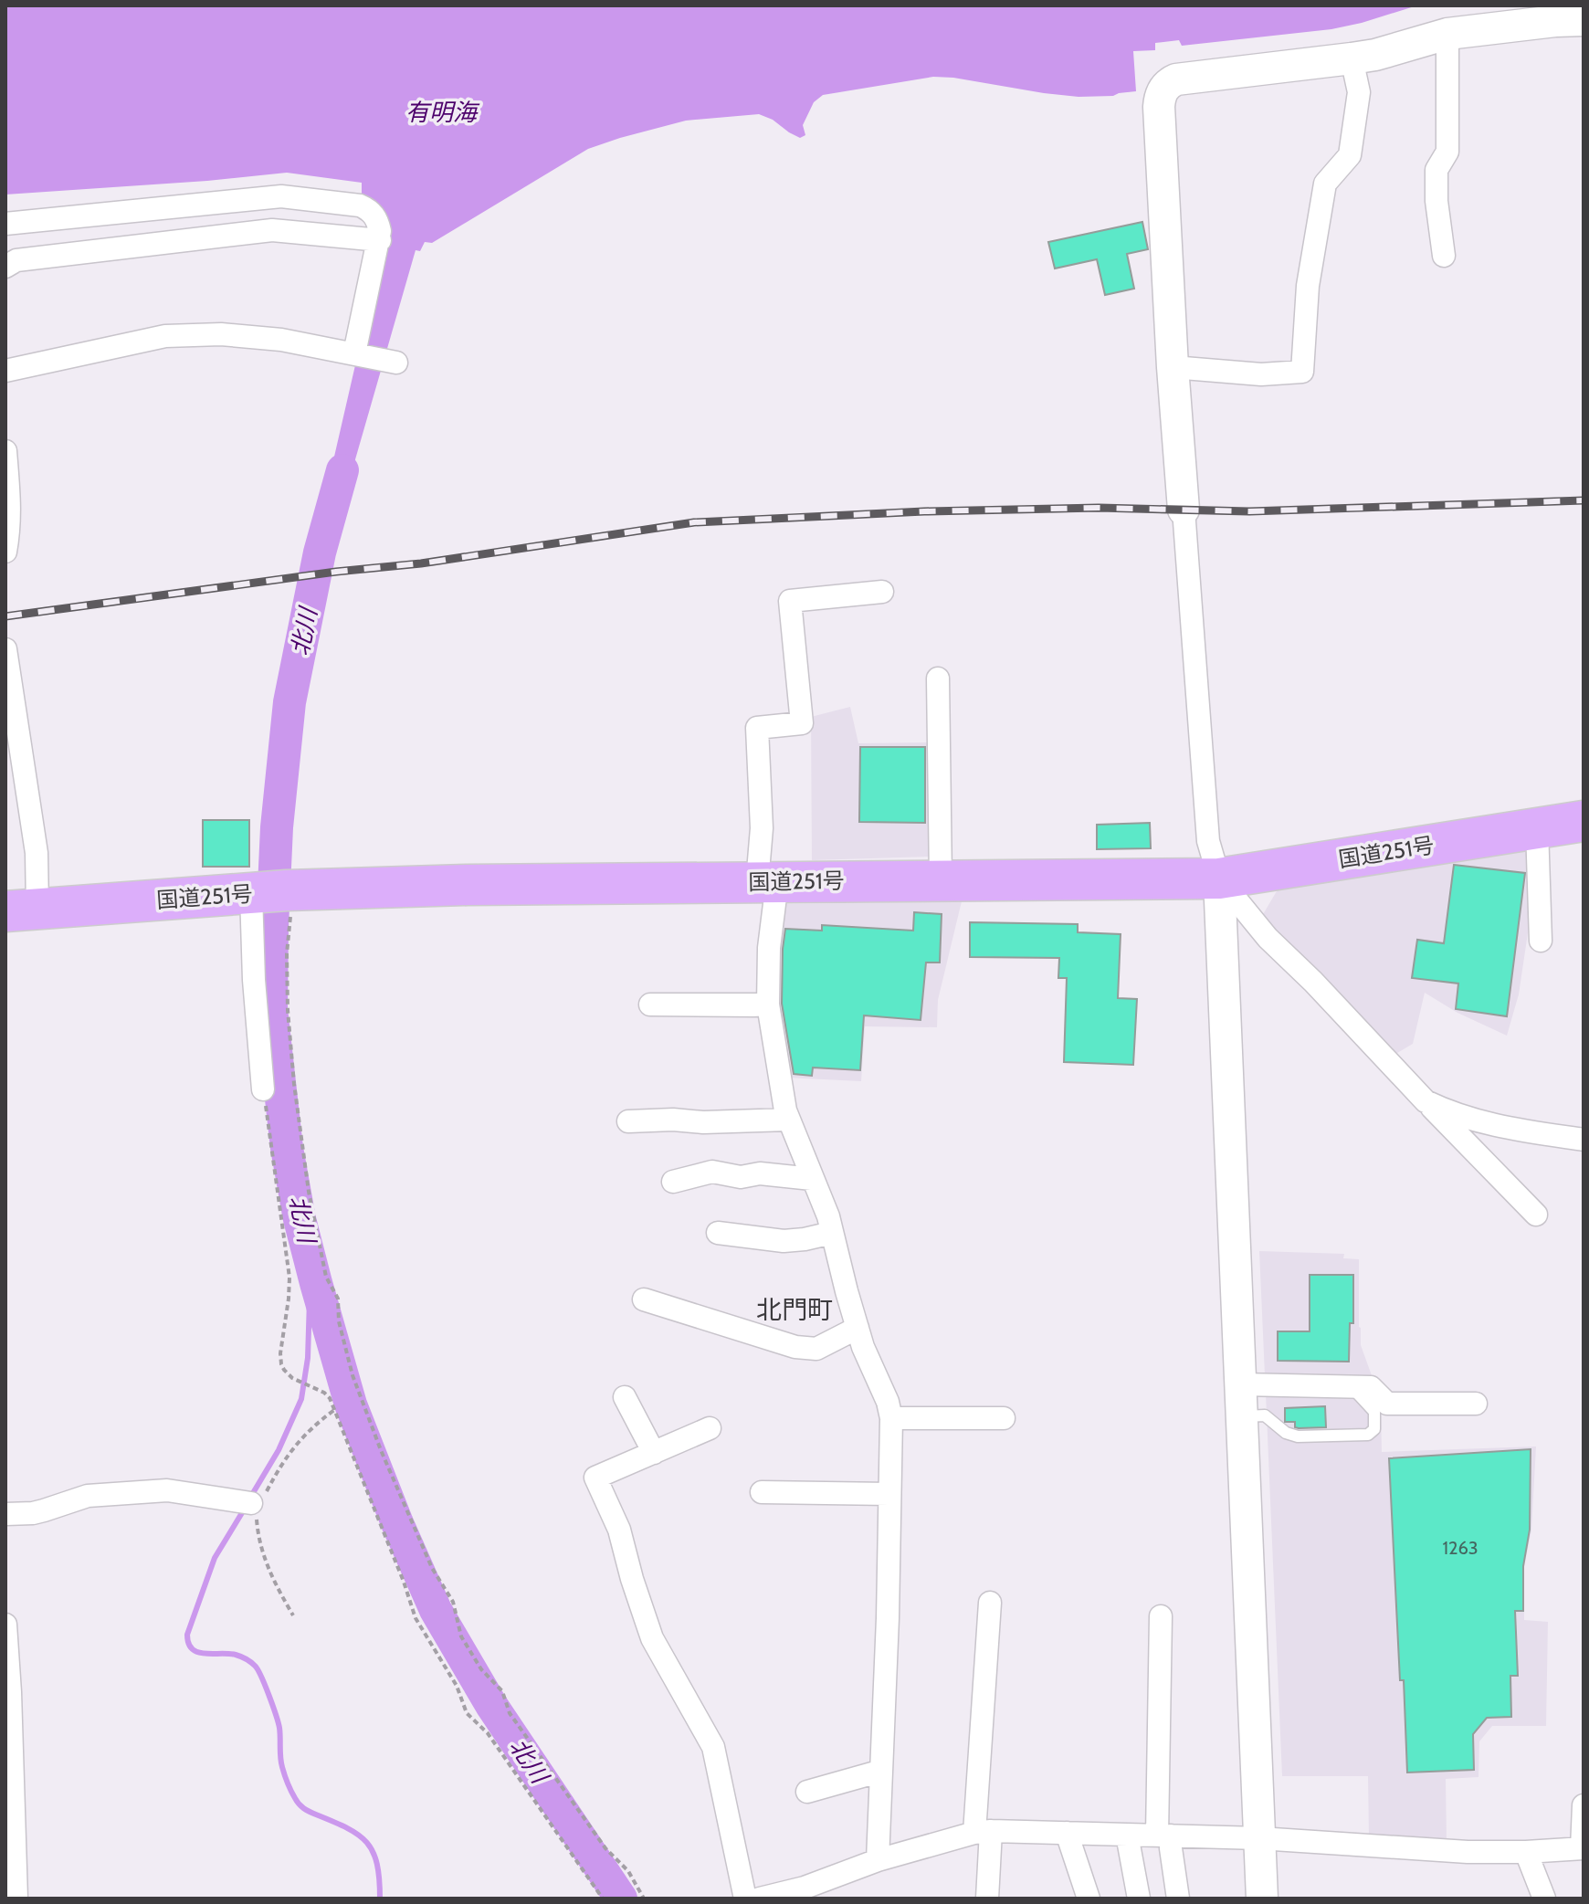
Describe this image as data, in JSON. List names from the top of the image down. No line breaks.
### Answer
{"streets":{"highway":["国道251号"]},"districts":["北門町"],"water":["有明海","北川"],"house_numbers":["1263"]}
